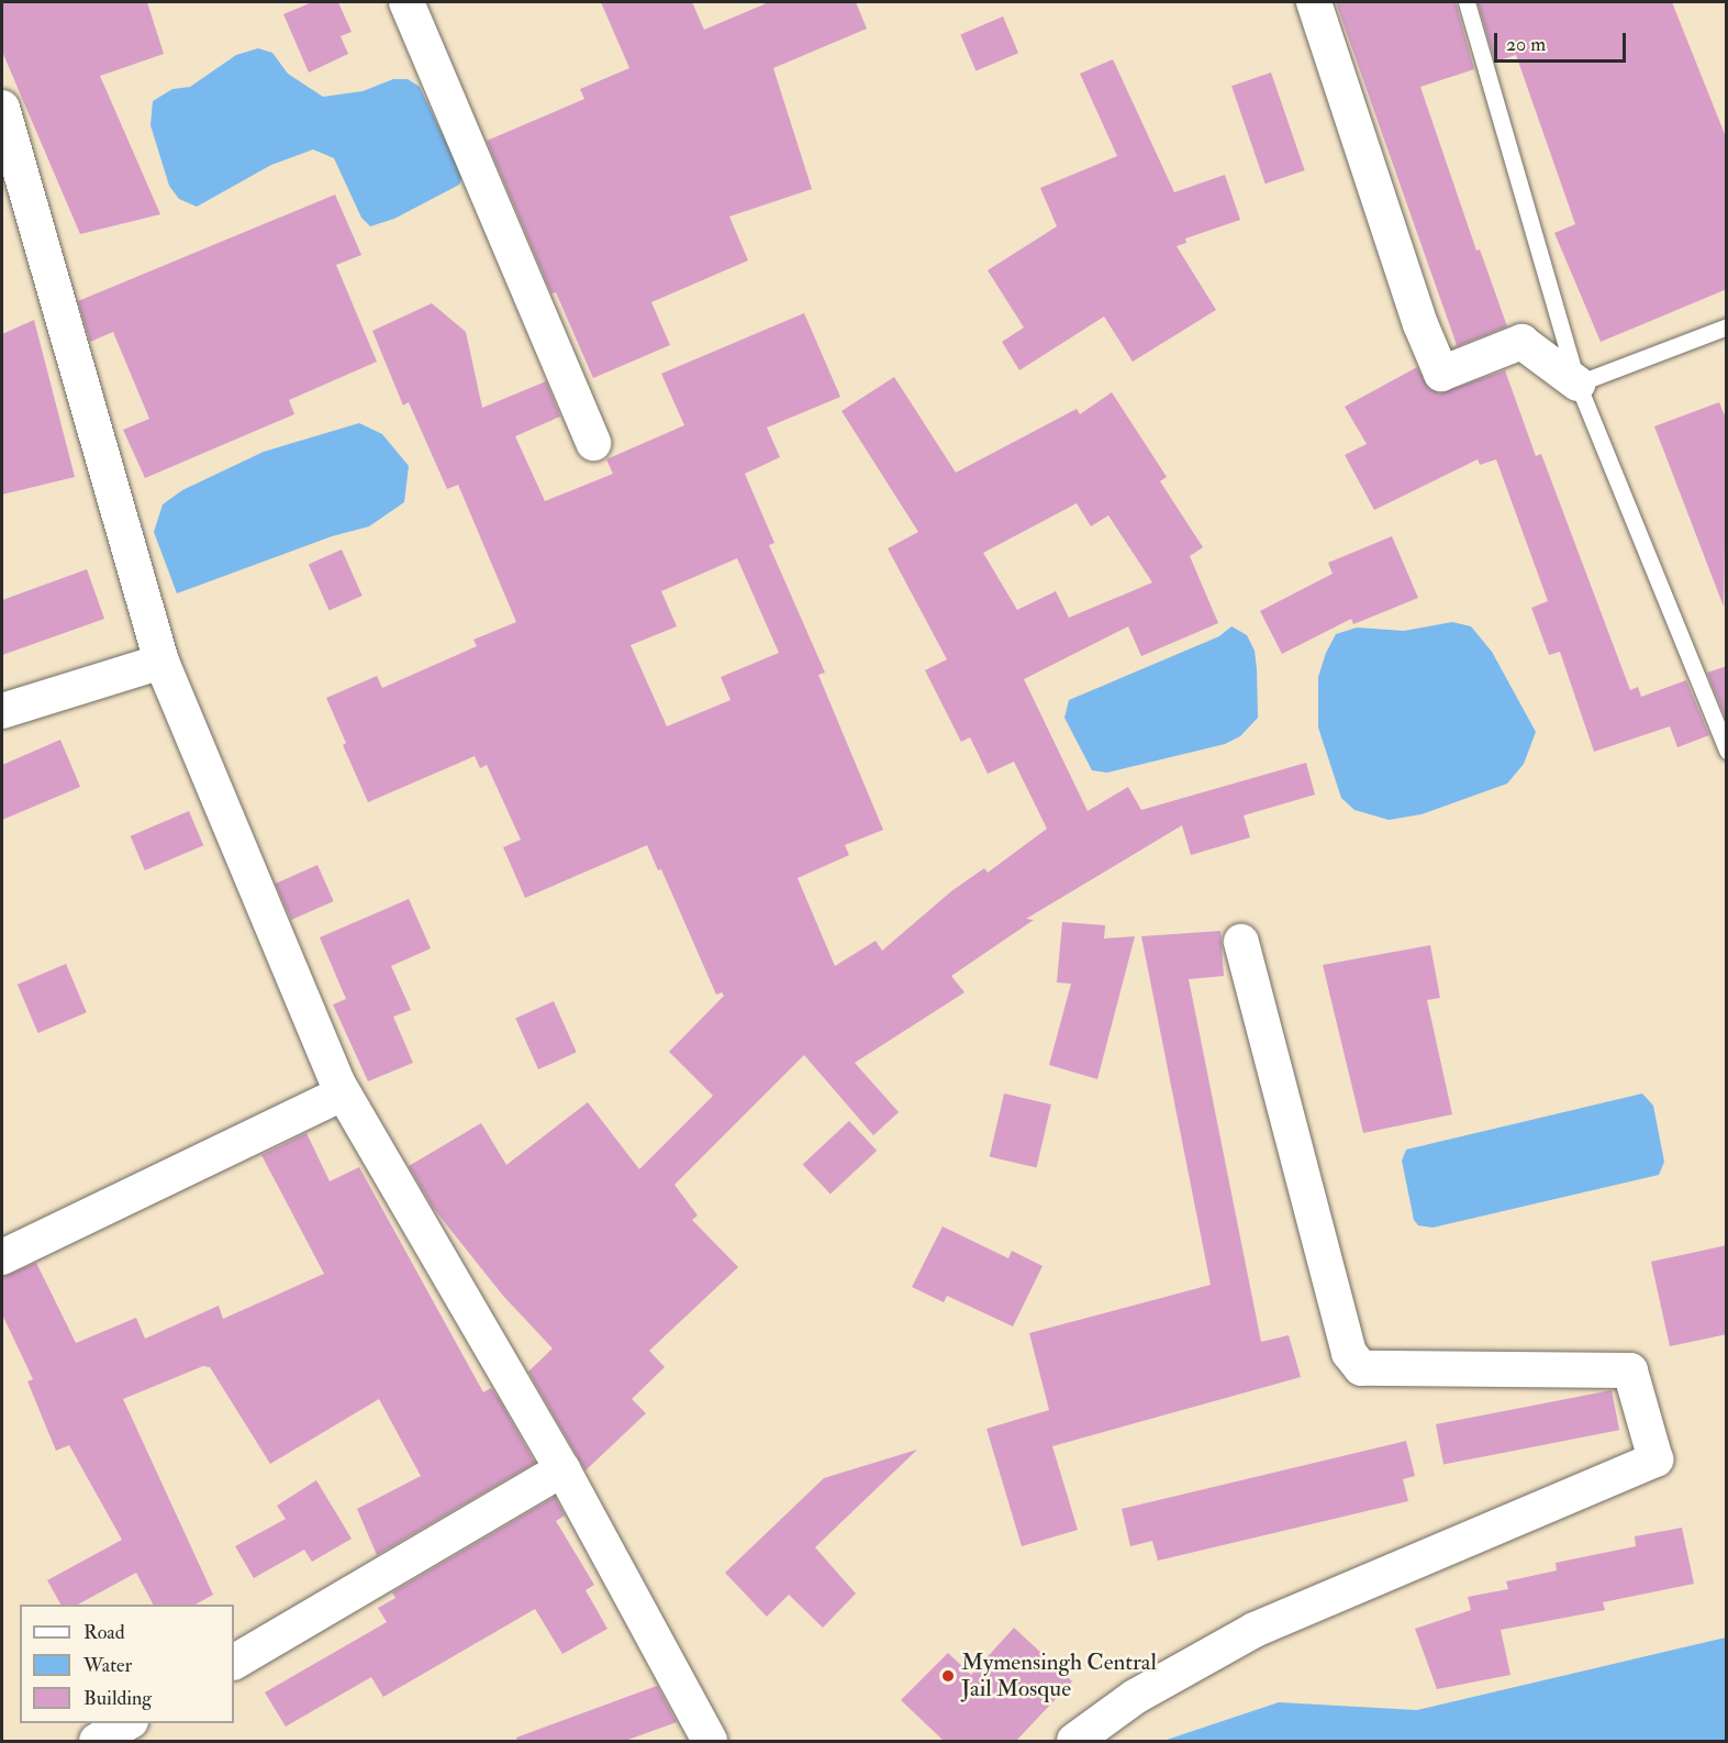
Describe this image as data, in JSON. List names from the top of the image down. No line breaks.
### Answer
{"places":["Mymensingh Central Jail Mosque"],"legend":["Road","Water","Building"],"scale_bar":"20 m"}
